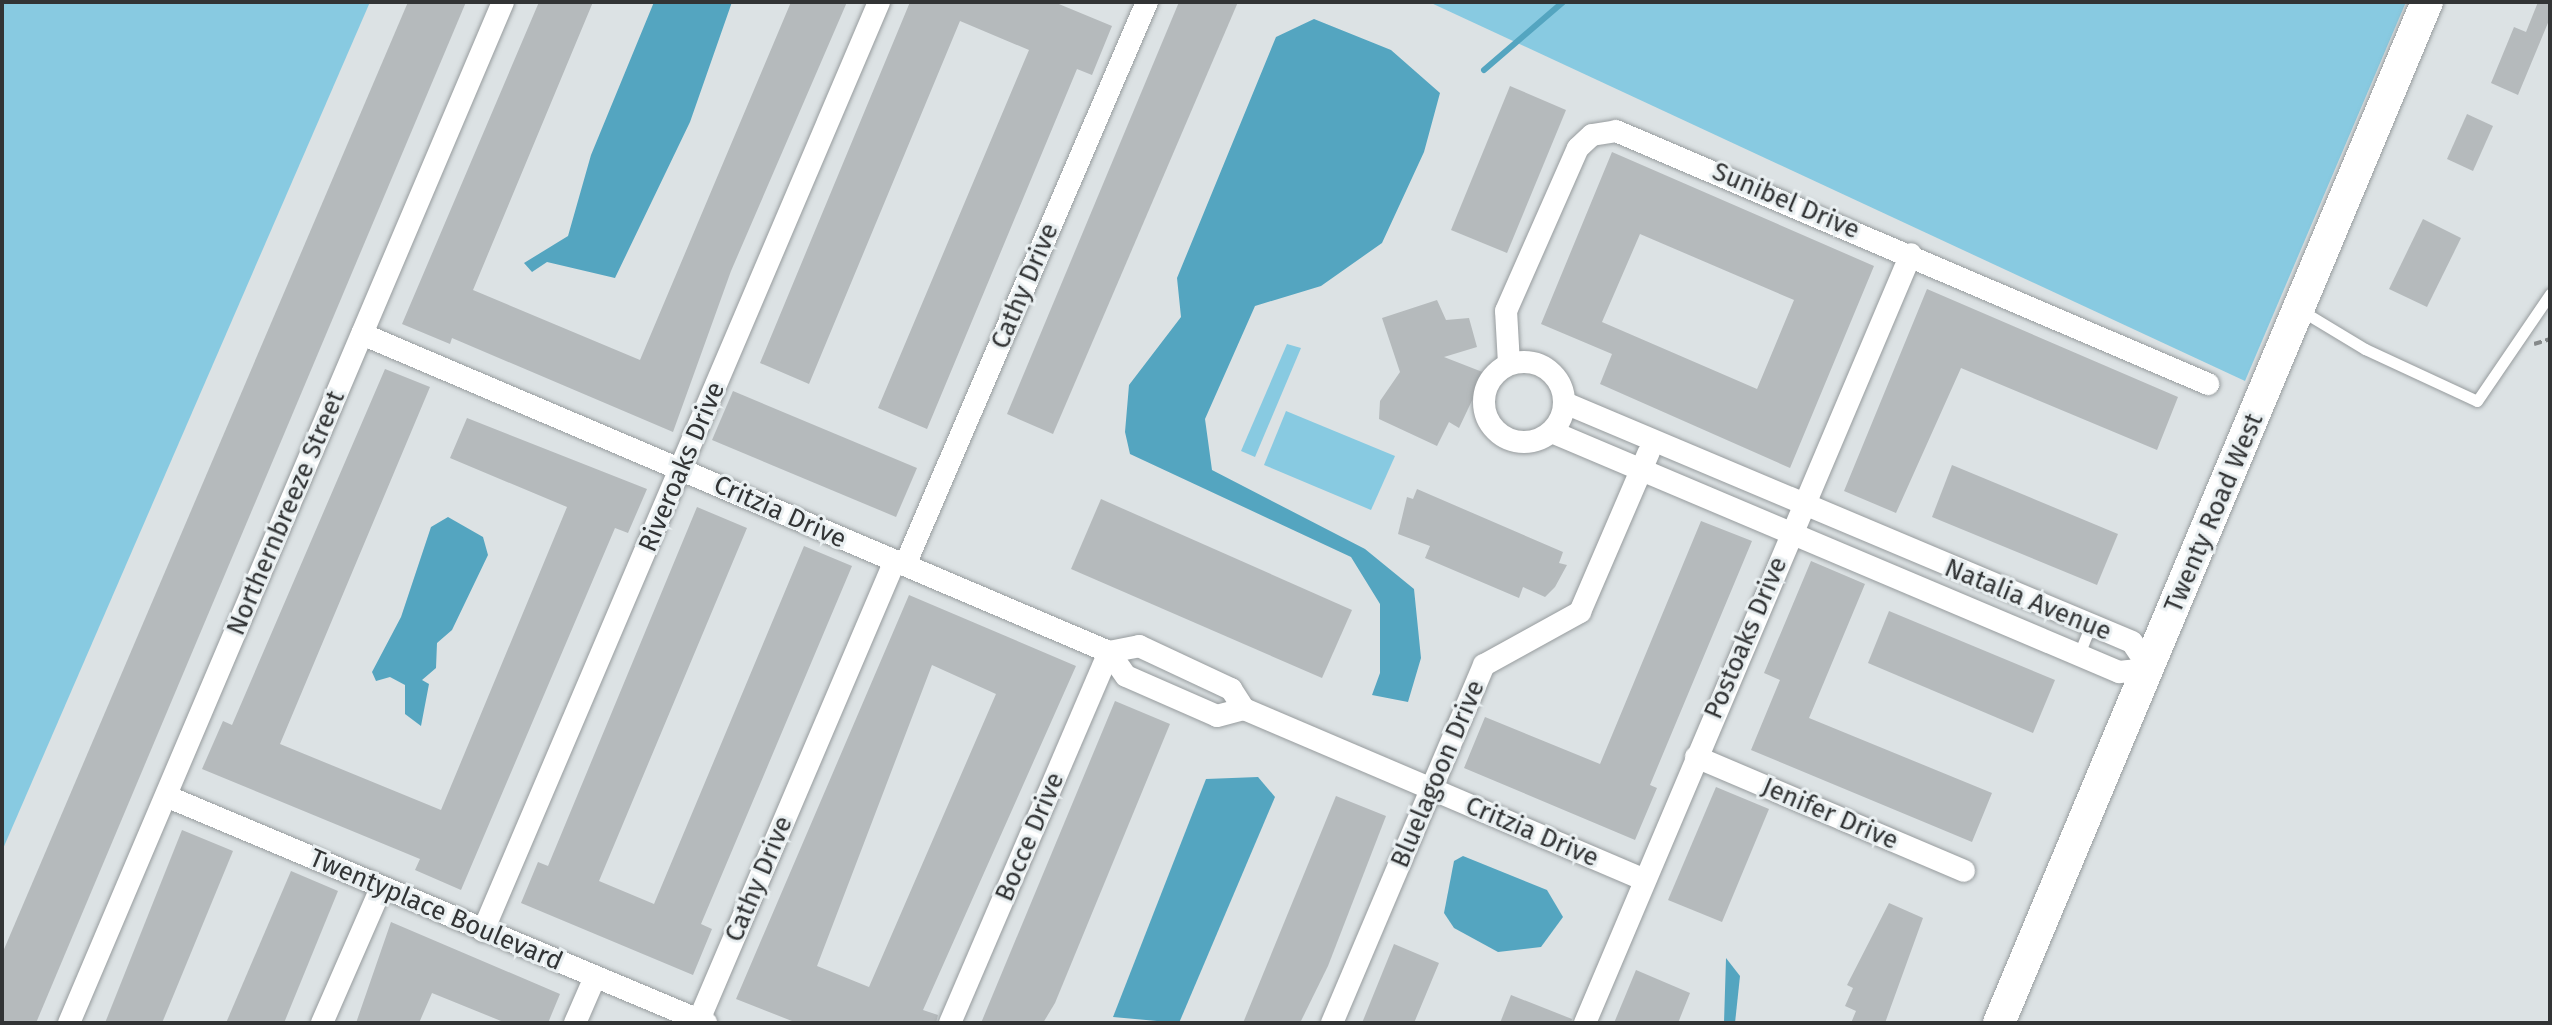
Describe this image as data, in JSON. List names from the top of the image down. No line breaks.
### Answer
{"streets":{"street":["Sunibel Drive","Cathy Drive","Riveroaks Drive","Critzia Drive","Northernbreeze Street","Twenty Road West","Natalia Avenue","Postoaks Drive","Bluelagoon Drive","Jenifer Drive","Bocce Drive","Twentyplace Boulevard"]},"crossings":[["Sunibel Drive","Natalia Avenue"],["Sunibel Drive","Postoaks Drive"],["Cathy Drive","Critzia Drive"],["Cathy Drive","Twentyplace Boulevard"],["Riveroaks Drive","Critzia Drive"],["Riveroaks Drive","Twentyplace Boulevard"],["Critzia Drive","Northernbreeze Street"],["Critzia Drive","Postoaks Drive"],["Critzia Drive","Bluelagoon Drive"],["Critzia Drive","Bocce Drive"],["Northernbreeze Street","Twentyplace Boulevard"],["Twenty Road West","Natalia Avenue"],["Natalia Avenue","Postoaks Drive"],["Natalia Avenue","Bluelagoon Drive"],["Postoaks Drive","Jenifer Drive"]]}
